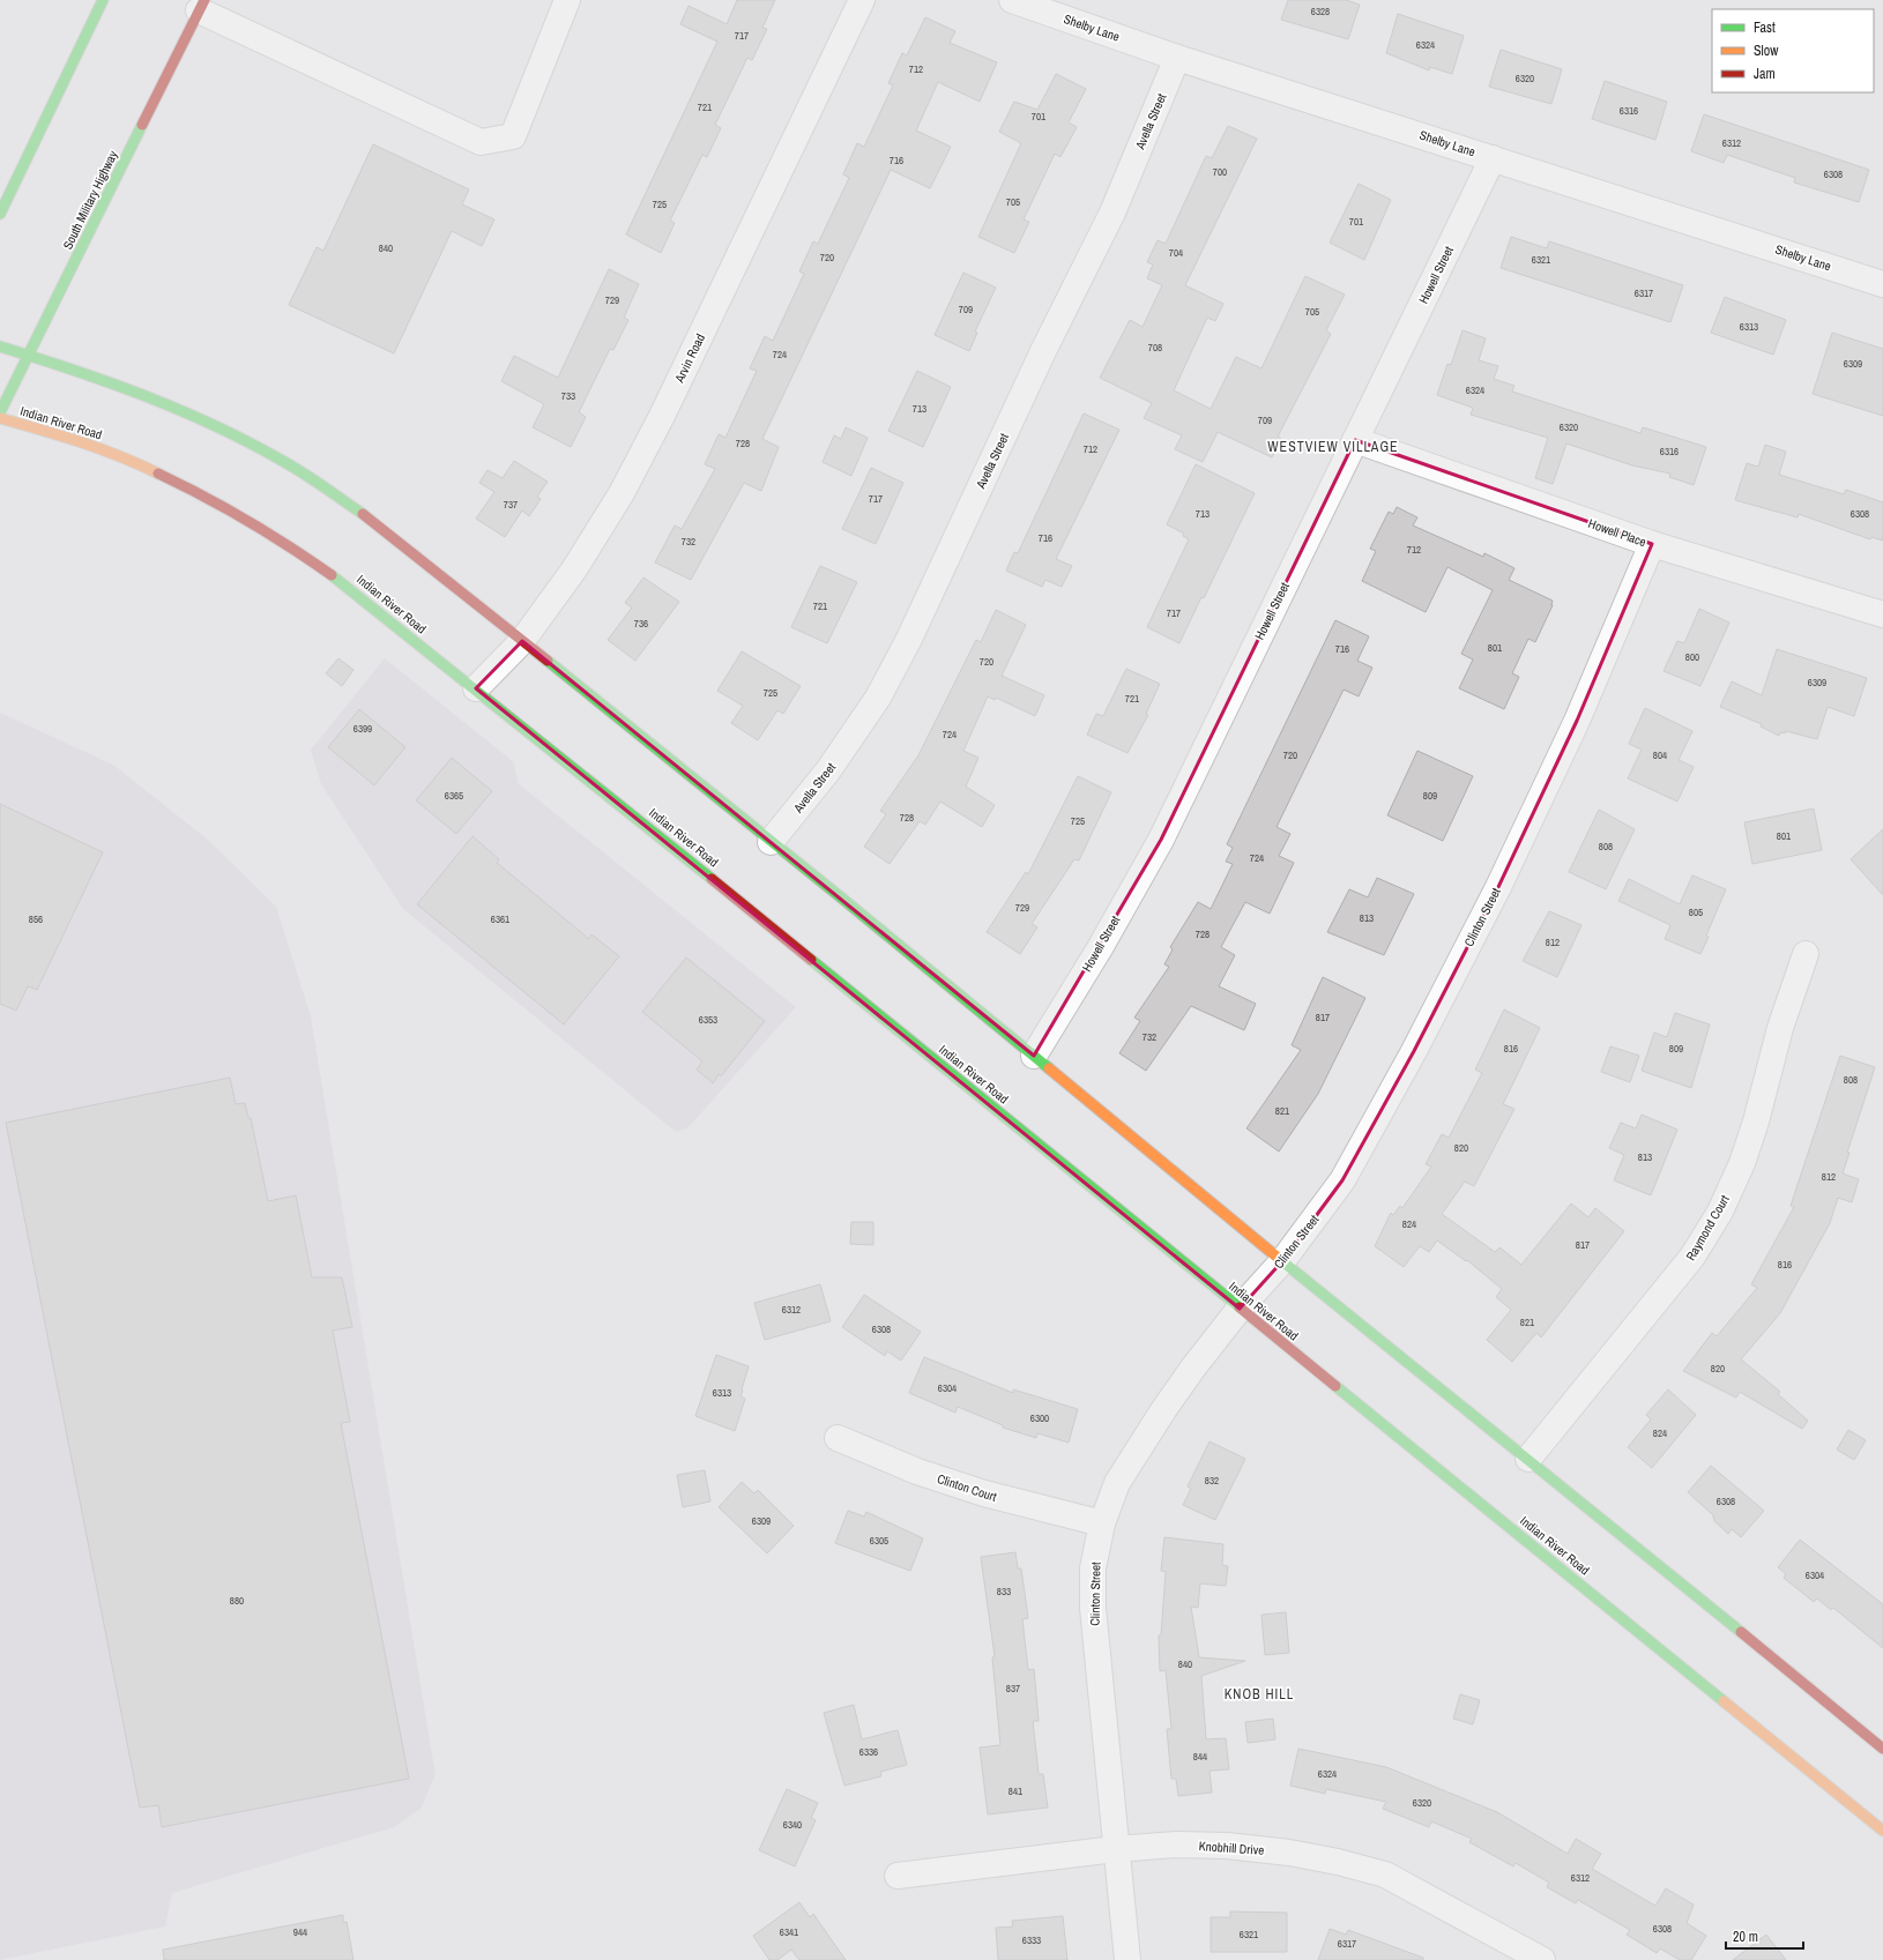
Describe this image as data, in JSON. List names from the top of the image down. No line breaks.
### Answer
{"streets":{"main road":["South Military Highway","Indian River Road"],"street":["Shelby Lane","Avella Street","Howell Street","Arvin Road","Howell Place","Clinton Street","Raymond Court","Clinton Court","Knobhill Drive"]},"crossings":[["Shelby Lane","Avella Street"],["Shelby Lane","Howell Street"],["Howell Street","Howell Place"],["Arvin Road","Indian River Road"],["Indian River Road","Clinton Street"],["Howell Place","Clinton Street"],["Clinton Street","Clinton Court"],["Clinton Street","Knobhill Drive"]],"districts":["WESTVIEW VILLAGE","KNOB HILL"],"house_numbers":["6328","717","6324","712","6320","721","6316","701","6312","716","700","6308","705","725","701","840","704","720","6321","6317","729","709","705","6313","708","724","6309","6324","733","713","709","6320","728","712","6316","717","737","713","6308","716","732","712","721","717","736","801","716","800","720","6309","725","721","6399","724","720","804","6365","809","728","725","801","808","724","729","805","813","856","6361","728","812","817","6353","732","816","809","808","821","820","813","812","824","817","816","6312","821","6308","820","6304","6313","6300","824","832","6308","6309","6305","6304","833","880","840","837","6336","844","6324","841","6320","6340","6312","6308","944","6341","6321","6333","6317"],"legend":["Fast","Slow","Jam"],"scale_bar":"20 m"}
